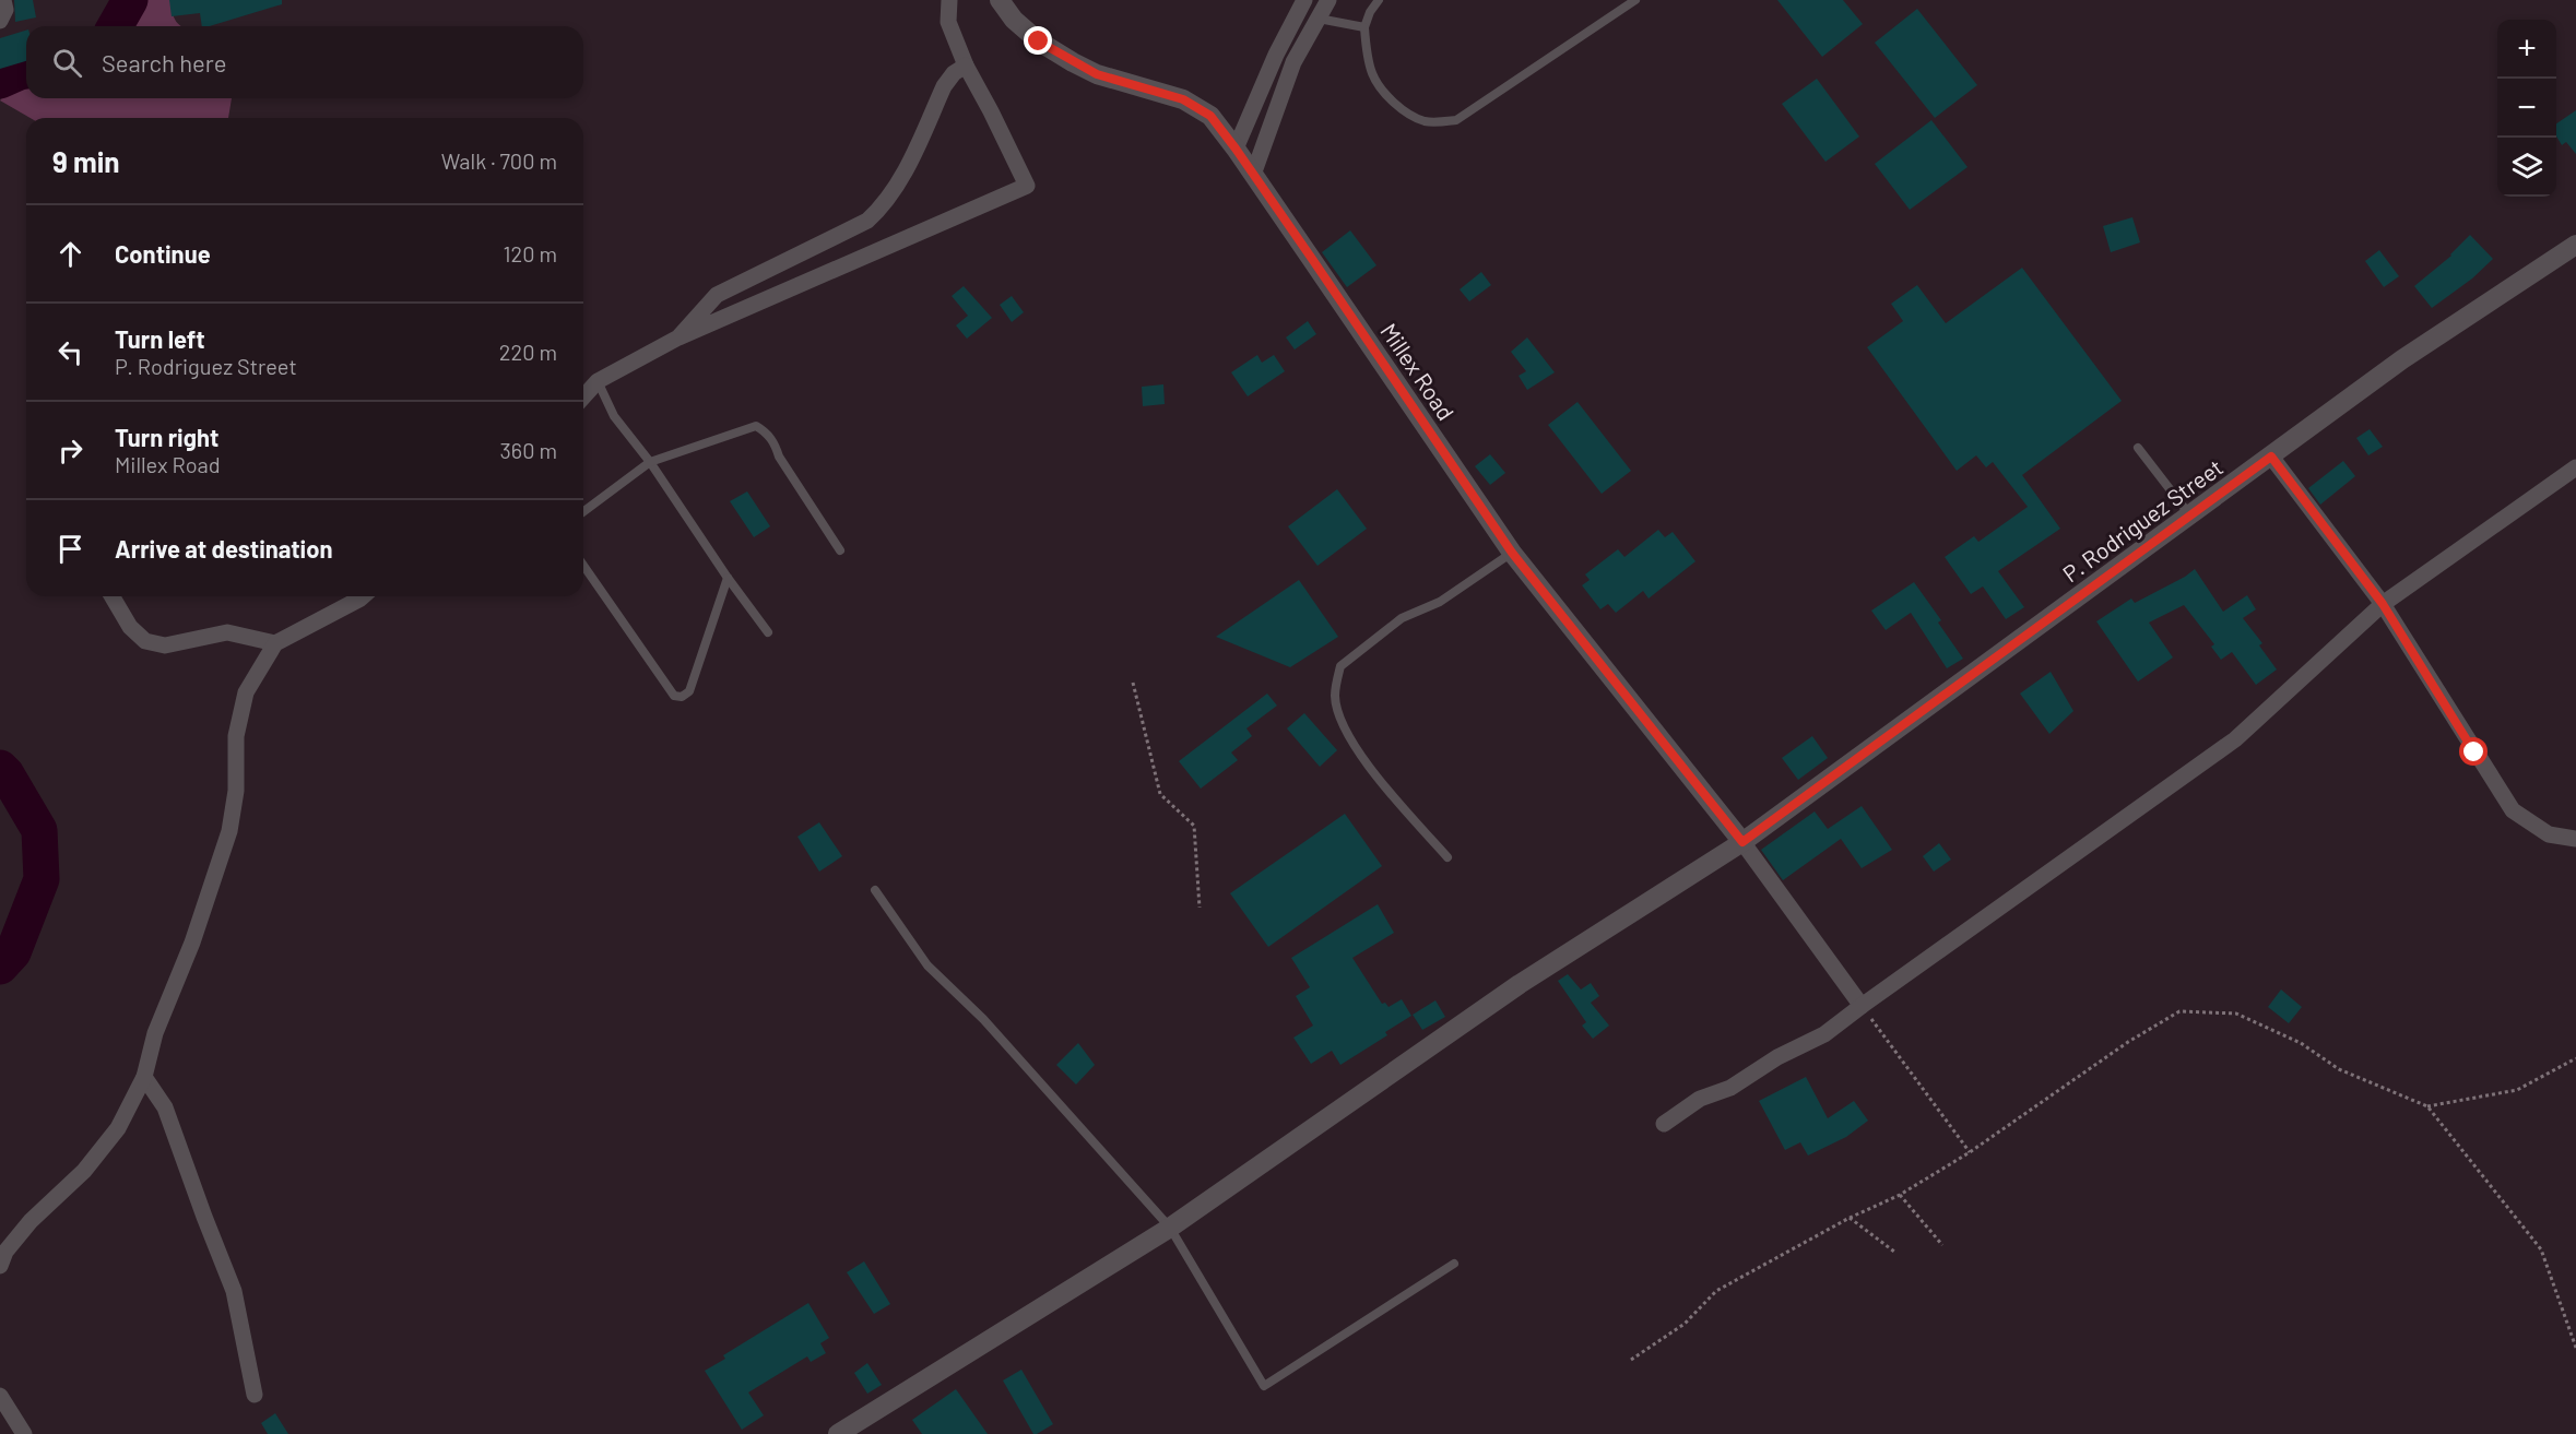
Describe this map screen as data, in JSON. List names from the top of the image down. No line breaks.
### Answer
{"streets":{"street":["Millex Road","P. Rodriguez Street"]},"crossings":[["Millex Road","P. Rodriguez Street"]],"page":{"map_buttons":["+","−"],"search":"Search here","heading":["9 min","Walk · 700 m"],"list":[["Continue","120 m"],["Turn left","P. Rodriguez Street","220 m"],["Turn right","Millex Road","360 m"],"Arrive at destination"]}}
